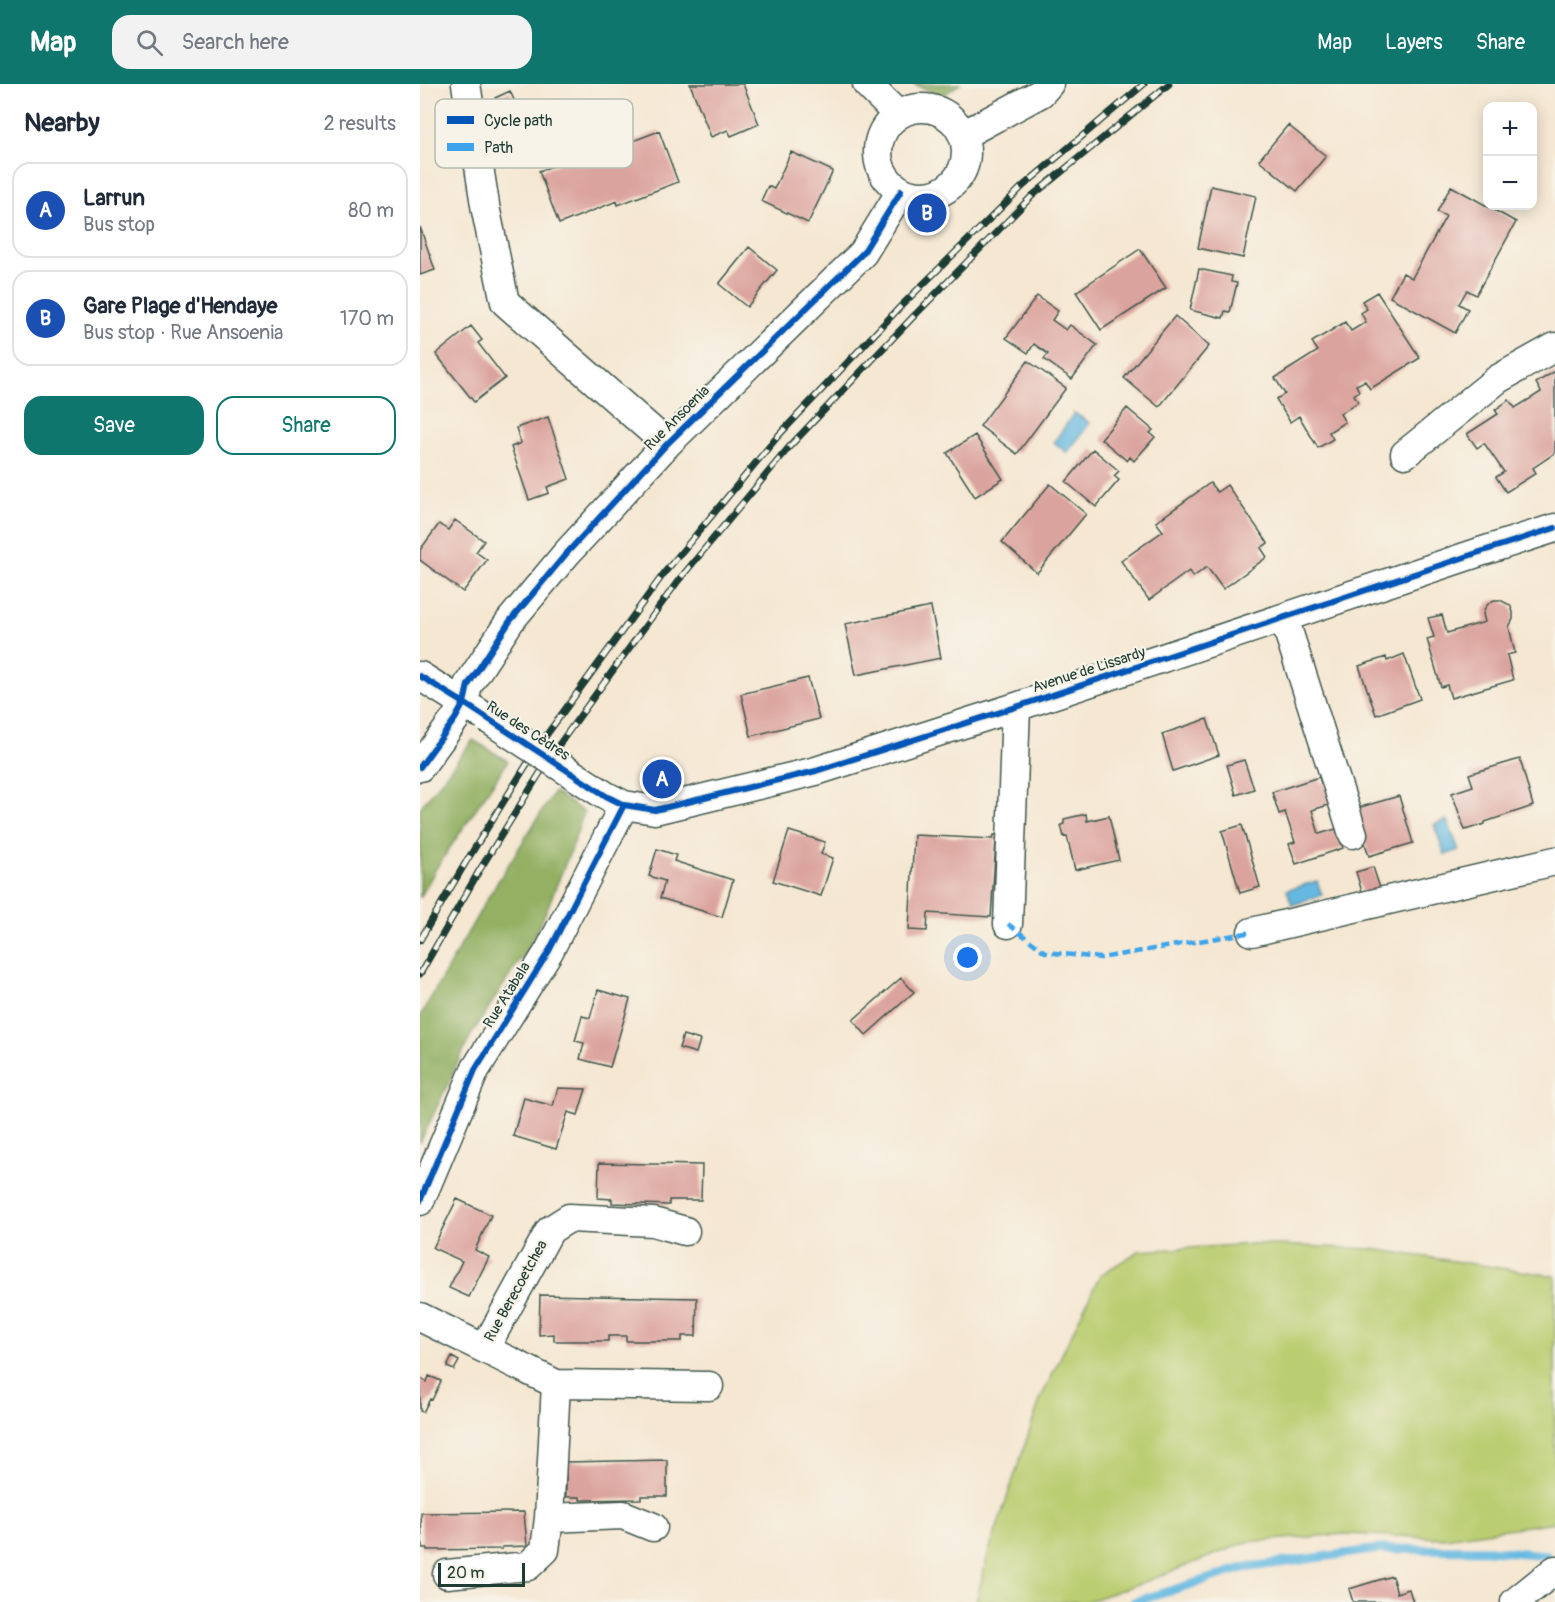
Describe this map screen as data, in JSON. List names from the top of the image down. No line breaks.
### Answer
{"streets":{"street":["Rue Ansoenia","Avenue de Lissardy","Rue des Cèdres","Rue Atabala","Rue Berecoetchea"]},"crossings":[["Rue Ansoenia","Rue des Cèdres"],["Avenue de Lissardy","Rue des Cèdres"],["Avenue de Lissardy","Rue Atabala"],["Rue des Cèdres","Rue Atabala"]],"legend":["Cycle path","Path"],"scale_bar":"20 m","page":{"header":"Map","search":"Search here","nav":["Map","Layers","Share"],"heading":["Nearby","2 results"],"map_buttons":["+","−"],"list":[{"mark":"A","name":"Larrun","note":"Bus stop","value":"80 m"},{"mark":"B","name":"Gare Plage d'Hendaye","note":"Bus stop · Rue Ansoenia","value":"170 m"}],"pins":["B","A"],"buttons":["Save","Share"],"scale":"20 m"}}
